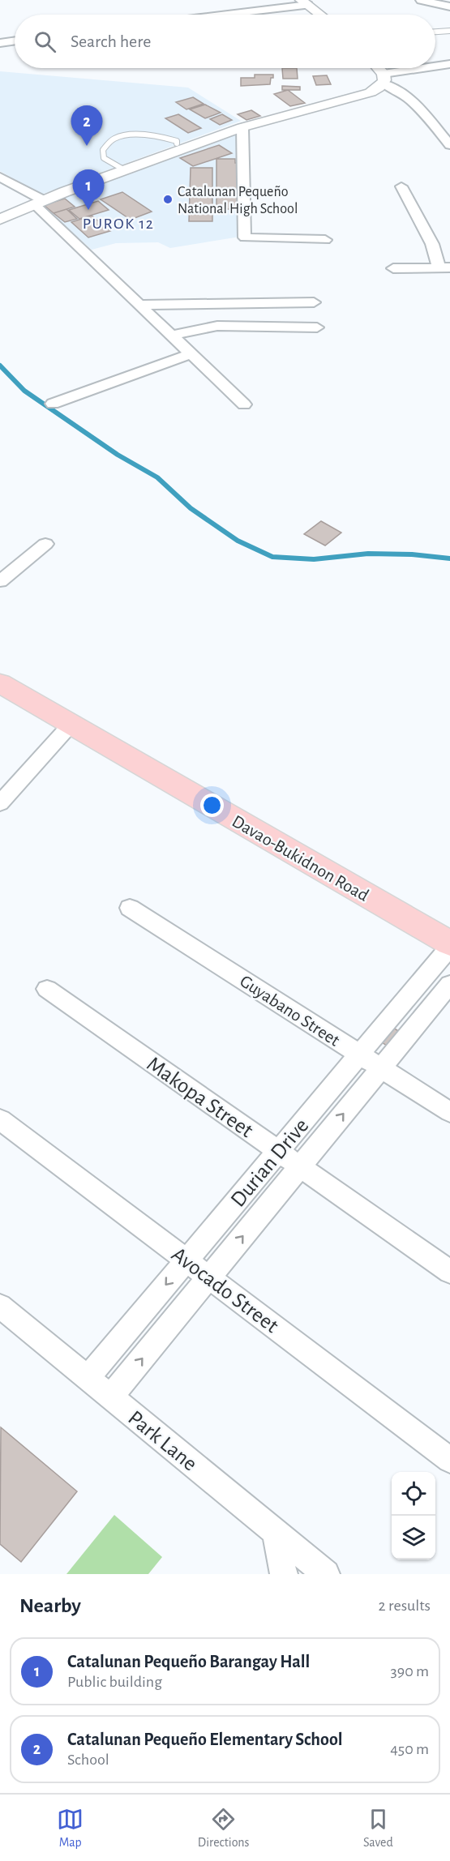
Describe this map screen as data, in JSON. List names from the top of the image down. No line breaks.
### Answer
{"streets":{"highway":["Davao-Bukidnon Road"],"street":["Guyabano Street","Makopa Street","Durian Drive","Avocado Street","Park Lane"]},"crossings":[["Davao-Bukidnon Road","Durian Drive"],["Guyabano Street","Durian Drive"],["Makopa Street","Durian Drive"],["Durian Drive","Avocado Street"],["Durian Drive","Park Lane"]],"districts":["PUROK 12"],"places":["Catalunan Pequeño National High School"],"page":{"search":"Search here","pins":["2","1"],"heading":["Nearby","2 results"],"list":[{"mark":"1","name":"Catalunan Pequeño Barangay Hall","note":"Public building","value":"390 m"},{"mark":"2","name":"Catalunan Pequeño Elementary School","note":"School","value":"450 m"}],"nav":["Map","Directions","Saved"]}}
